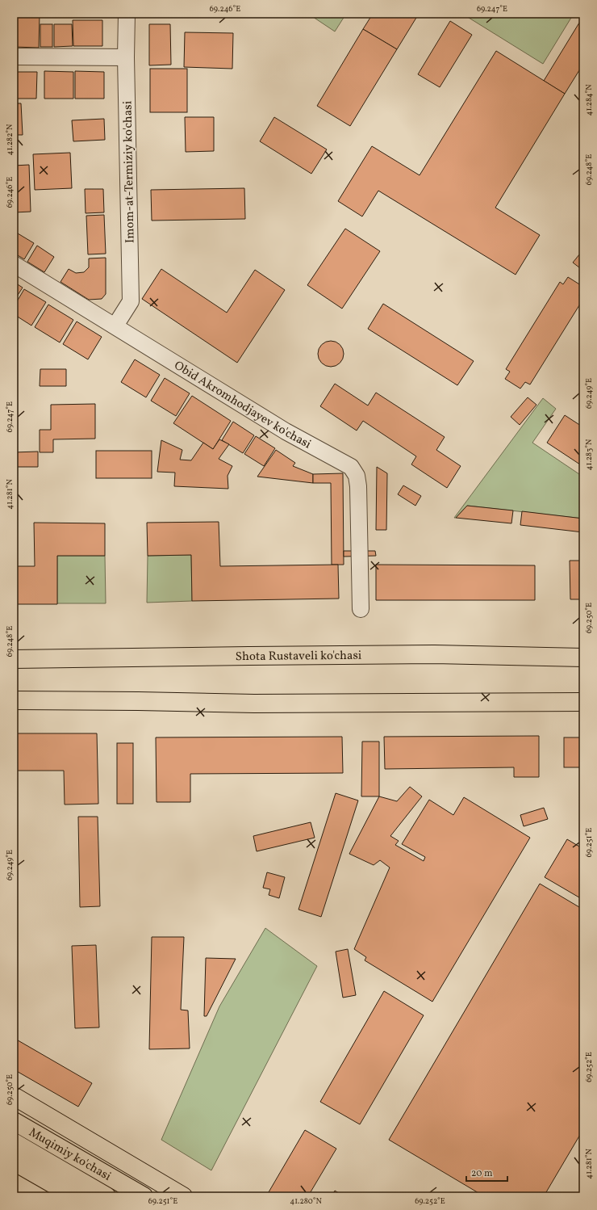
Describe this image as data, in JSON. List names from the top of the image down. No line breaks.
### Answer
{"streets":{"main road":["Shota Rustaveli ko'chasi","Muqimiy ko'chasi"],"street":["Imom-at-Termiziy ko'chasi","Obid Akromhodjayev ko'chasi"]},"crossings":[["Imom-at-Termiziy ko'chasi","Obid Akromhodjayev ko'chasi"]],"scale_bar":"20 m","coordinates":["69.246°E","69.247°E","41.284°N","41.282°N","69.248°E","69.249°E","41.283°N","41.281°N","69.250°E","69.251°E","69.252°E","41.280°N"]}
